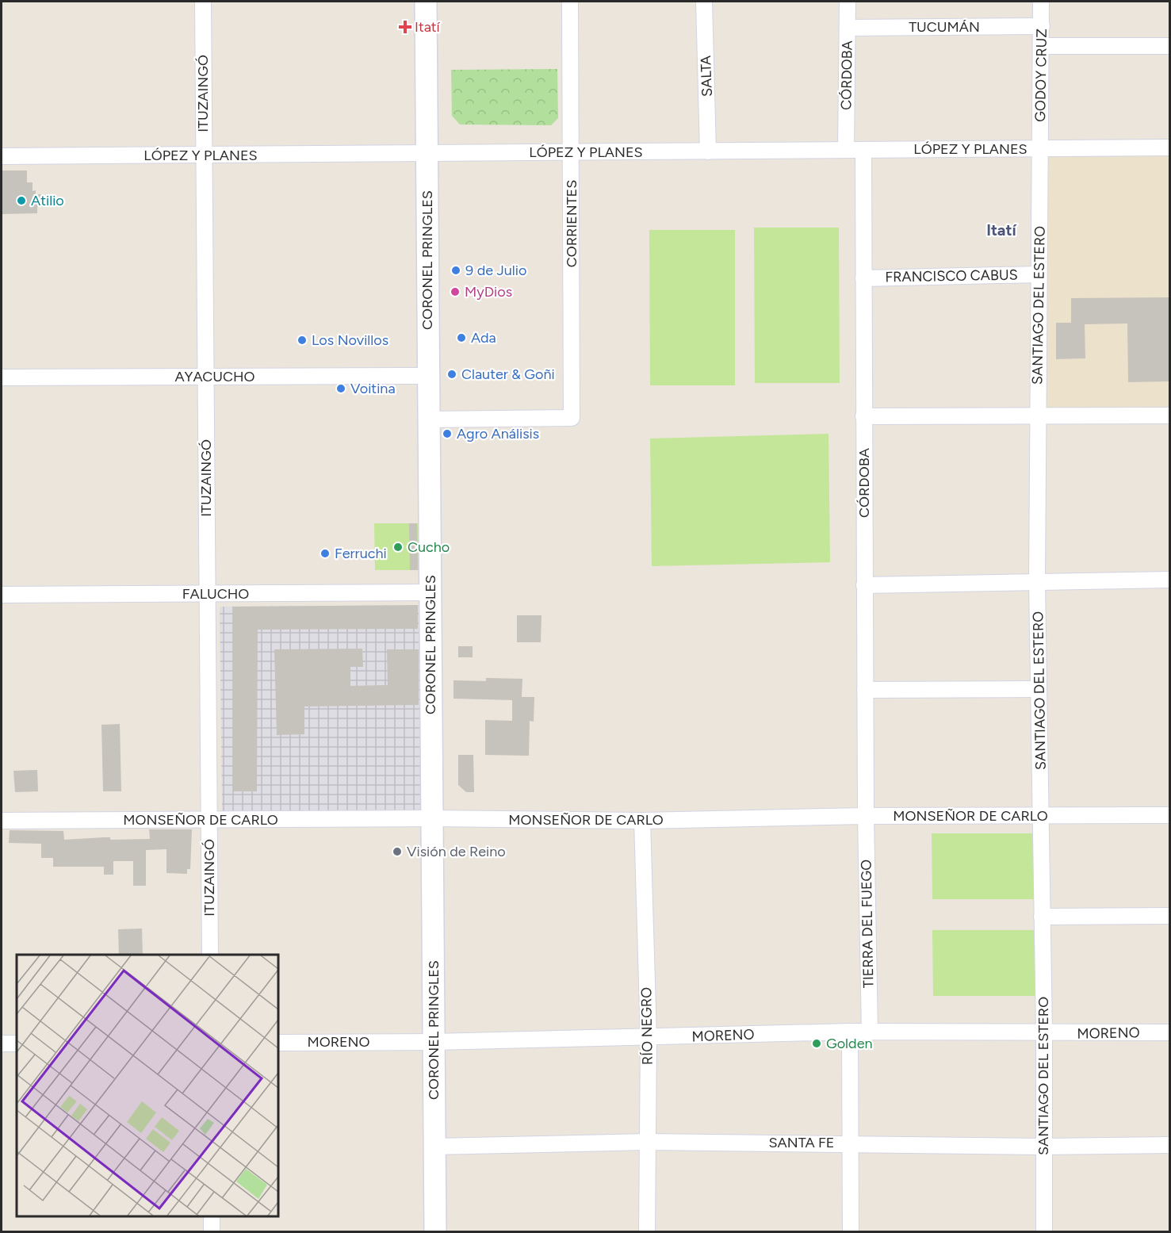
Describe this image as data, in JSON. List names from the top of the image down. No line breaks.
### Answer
{"streets":{"main road":["CORONEL PRINGLES"],"street":["TUCUMÁN","CÓRDOBA","GODOY CRUZ","SALTA","ITUZAINGÓ","LÓPEZ Y PLANES","CORRIENTES","FRANCISCO CABUS","SANTIAGO DEL ESTERO","AYACUCHO","FALUCHO","MONSEÑOR DE CARLO","TIERRA DEL FUEGO","RÍO NEGRO","MORENO","SANTA FE"]},"crossings":[["TUCUMÁN","CÓRDOBA"],["TUCUMÁN","GODOY CRUZ"],["CÓRDOBA","LÓPEZ Y PLANES"],["CÓRDOBA","FRANCISCO CABUS"],["CÓRDOBA","MONSEÑOR DE CARLO"],["CÓRDOBA","TIERRA DEL FUEGO"],["GODOY CRUZ","LÓPEZ Y PLANES"],["GODOY CRUZ","SANTIAGO DEL ESTERO"],["SALTA","LÓPEZ Y PLANES"],["ITUZAINGÓ","LÓPEZ Y PLANES"],["ITUZAINGÓ","AYACUCHO"],["ITUZAINGÓ","FALUCHO"],["ITUZAINGÓ","MONSEÑOR DE CARLO"],["LÓPEZ Y PLANES","CORRIENTES"],["LÓPEZ Y PLANES","CORONEL PRINGLES"],["LÓPEZ Y PLANES","SANTIAGO DEL ESTERO"],["CORRIENTES","CORONEL PRINGLES"],["CORONEL PRINGLES","AYACUCHO"],["CORONEL PRINGLES","FALUCHO"],["CORONEL PRINGLES","MONSEÑOR DE CARLO"],["CORONEL PRINGLES","MORENO"],["CORONEL PRINGLES","SANTA FE"],["FRANCISCO CABUS","SANTIAGO DEL ESTERO"],["SANTIAGO DEL ESTERO","MONSEÑOR DE CARLO"],["SANTIAGO DEL ESTERO","MORENO"],["SANTIAGO DEL ESTERO","SANTA FE"],["MONSEÑOR DE CARLO","TIERRA DEL FUEGO"],["MONSEÑOR DE CARLO","RÍO NEGRO"],["TIERRA DEL FUEGO","MORENO"],["RÍO NEGRO","MORENO"],["RÍO NEGRO","SANTA FE"]],"districts":["Itatí"],"places":{"health":["Itatí"],"other":["Atilio","9 de Julio","MyDios","Ada","Los Novillos","Clauter & Goñi","Voitina","Agro Análisis","Cucho","Ferruchi","Visión de Reino","Golden"]}}
